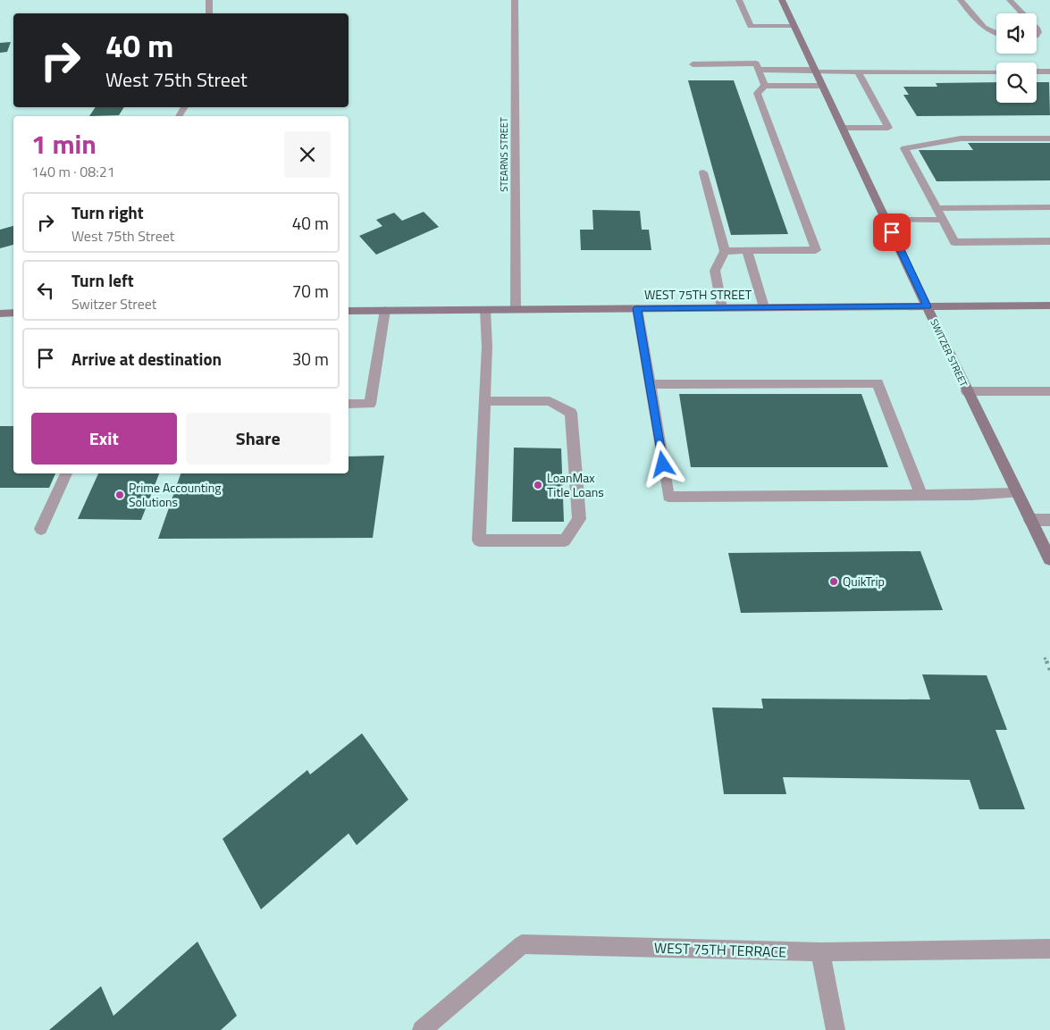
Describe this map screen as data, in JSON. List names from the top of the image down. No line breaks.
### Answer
{"streets":{"street":["STEARNS STREET","WEST 75TH STREET","SWITZER STREET","WEST 75TH TERRACE"]},"crossings":[["STEARNS STREET","WEST 75TH STREET"],["WEST 75TH STREET","SWITZER STREET"]],"places":["LoanMax Title Loans","Prime Accounting Solutions","QuikTrip"],"page":{"turn":["40 m","West 75th Street"],"heading":["1 min","140 m · 08:21"],"list":[{"name":"Turn right","note":"West 75th Street","value":"40 m"},{"name":"Turn left","note":"Switzer Street","value":"70 m"},{"name":"Arrive at destination","value":"30 m"}],"buttons":["Exit","Share"]}}
